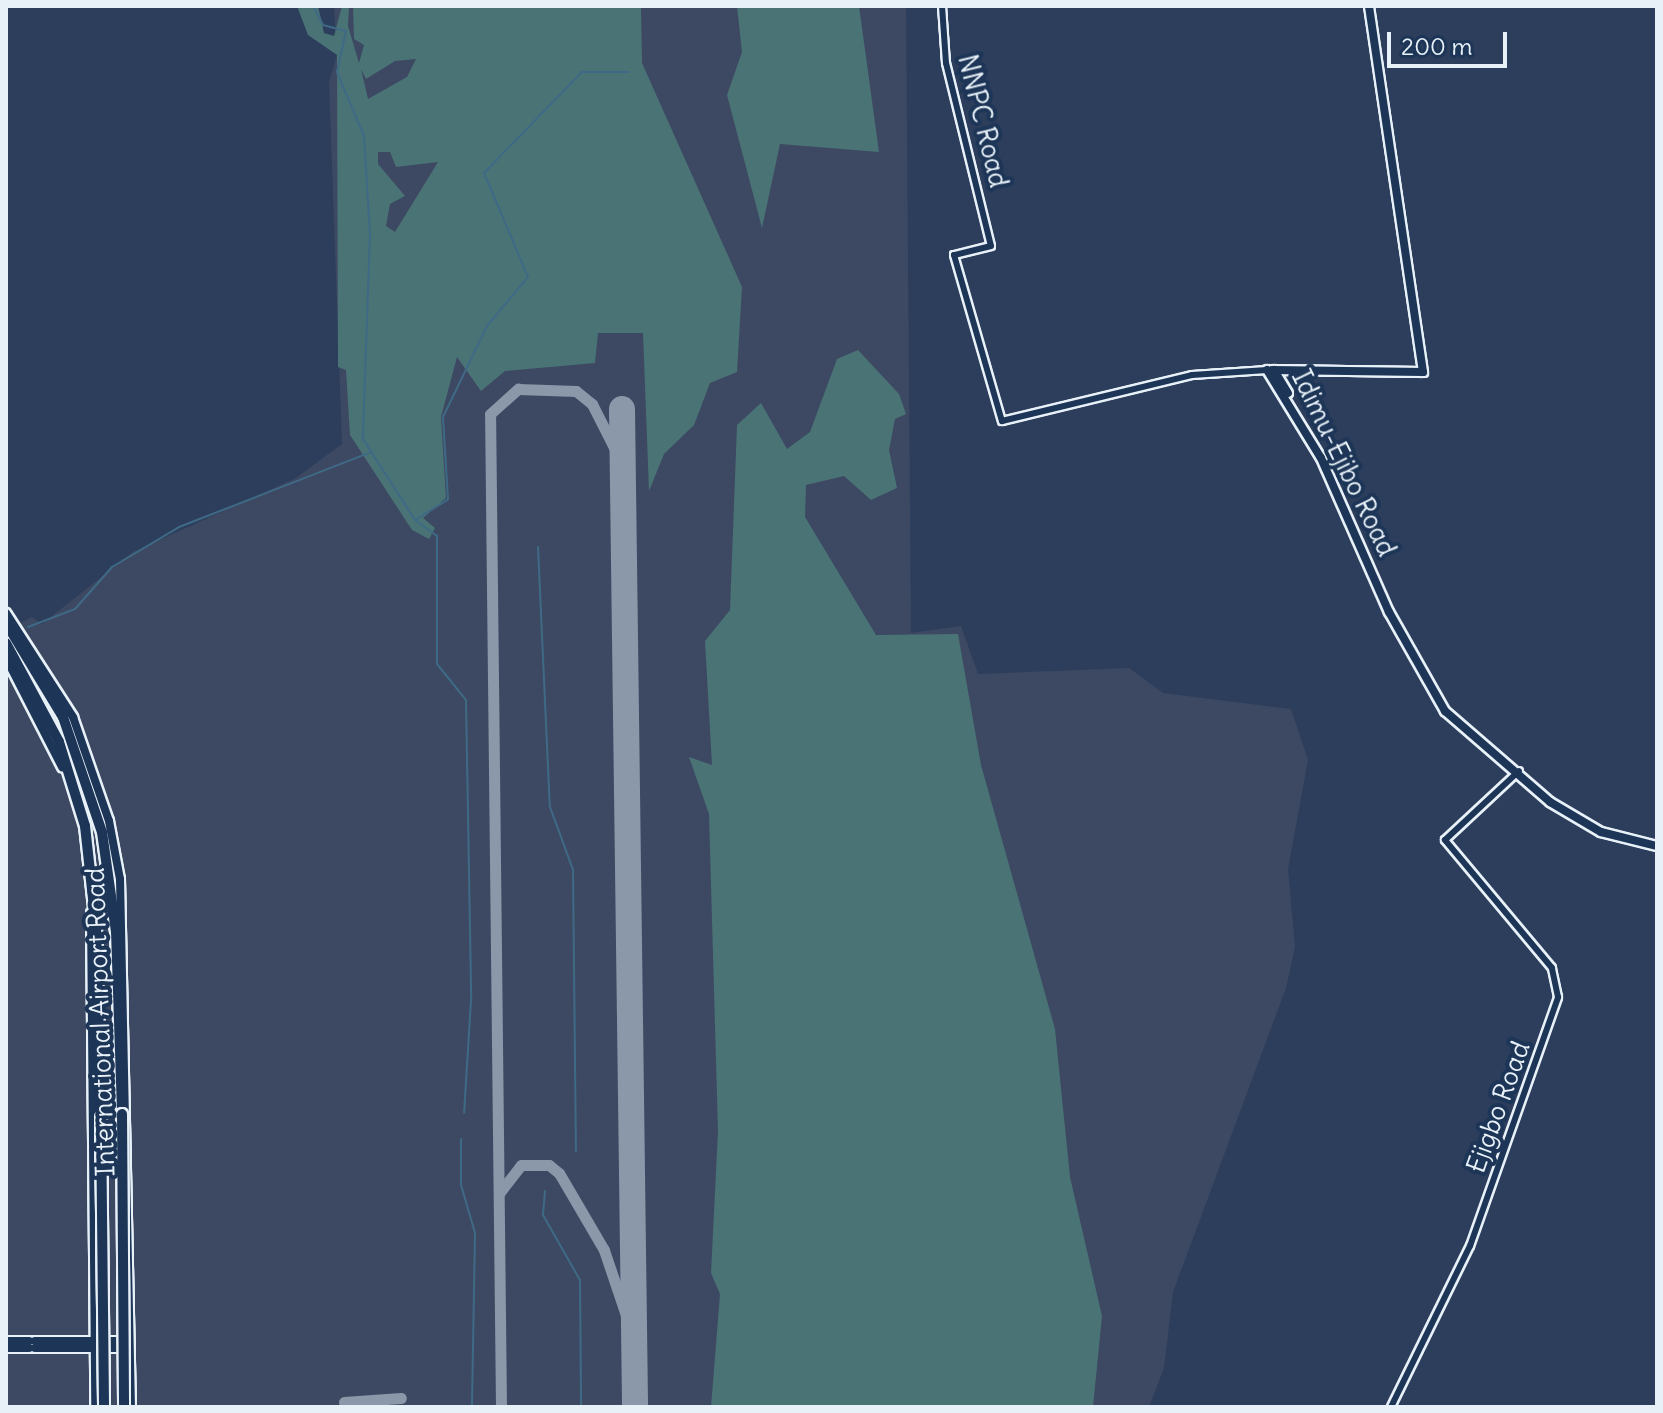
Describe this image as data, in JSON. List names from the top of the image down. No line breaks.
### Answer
{"streets":{"highway":["International Airport Road"],"main road":["Idimu-Ejibo Road"],"street":["NNPC Road","Ejigbo Road"]},"crossings":[["NNPC Road","Idimu-Ejibo Road"],["Idimu-Ejibo Road","Ejigbo Road"]],"scale_bar":"200 m"}
